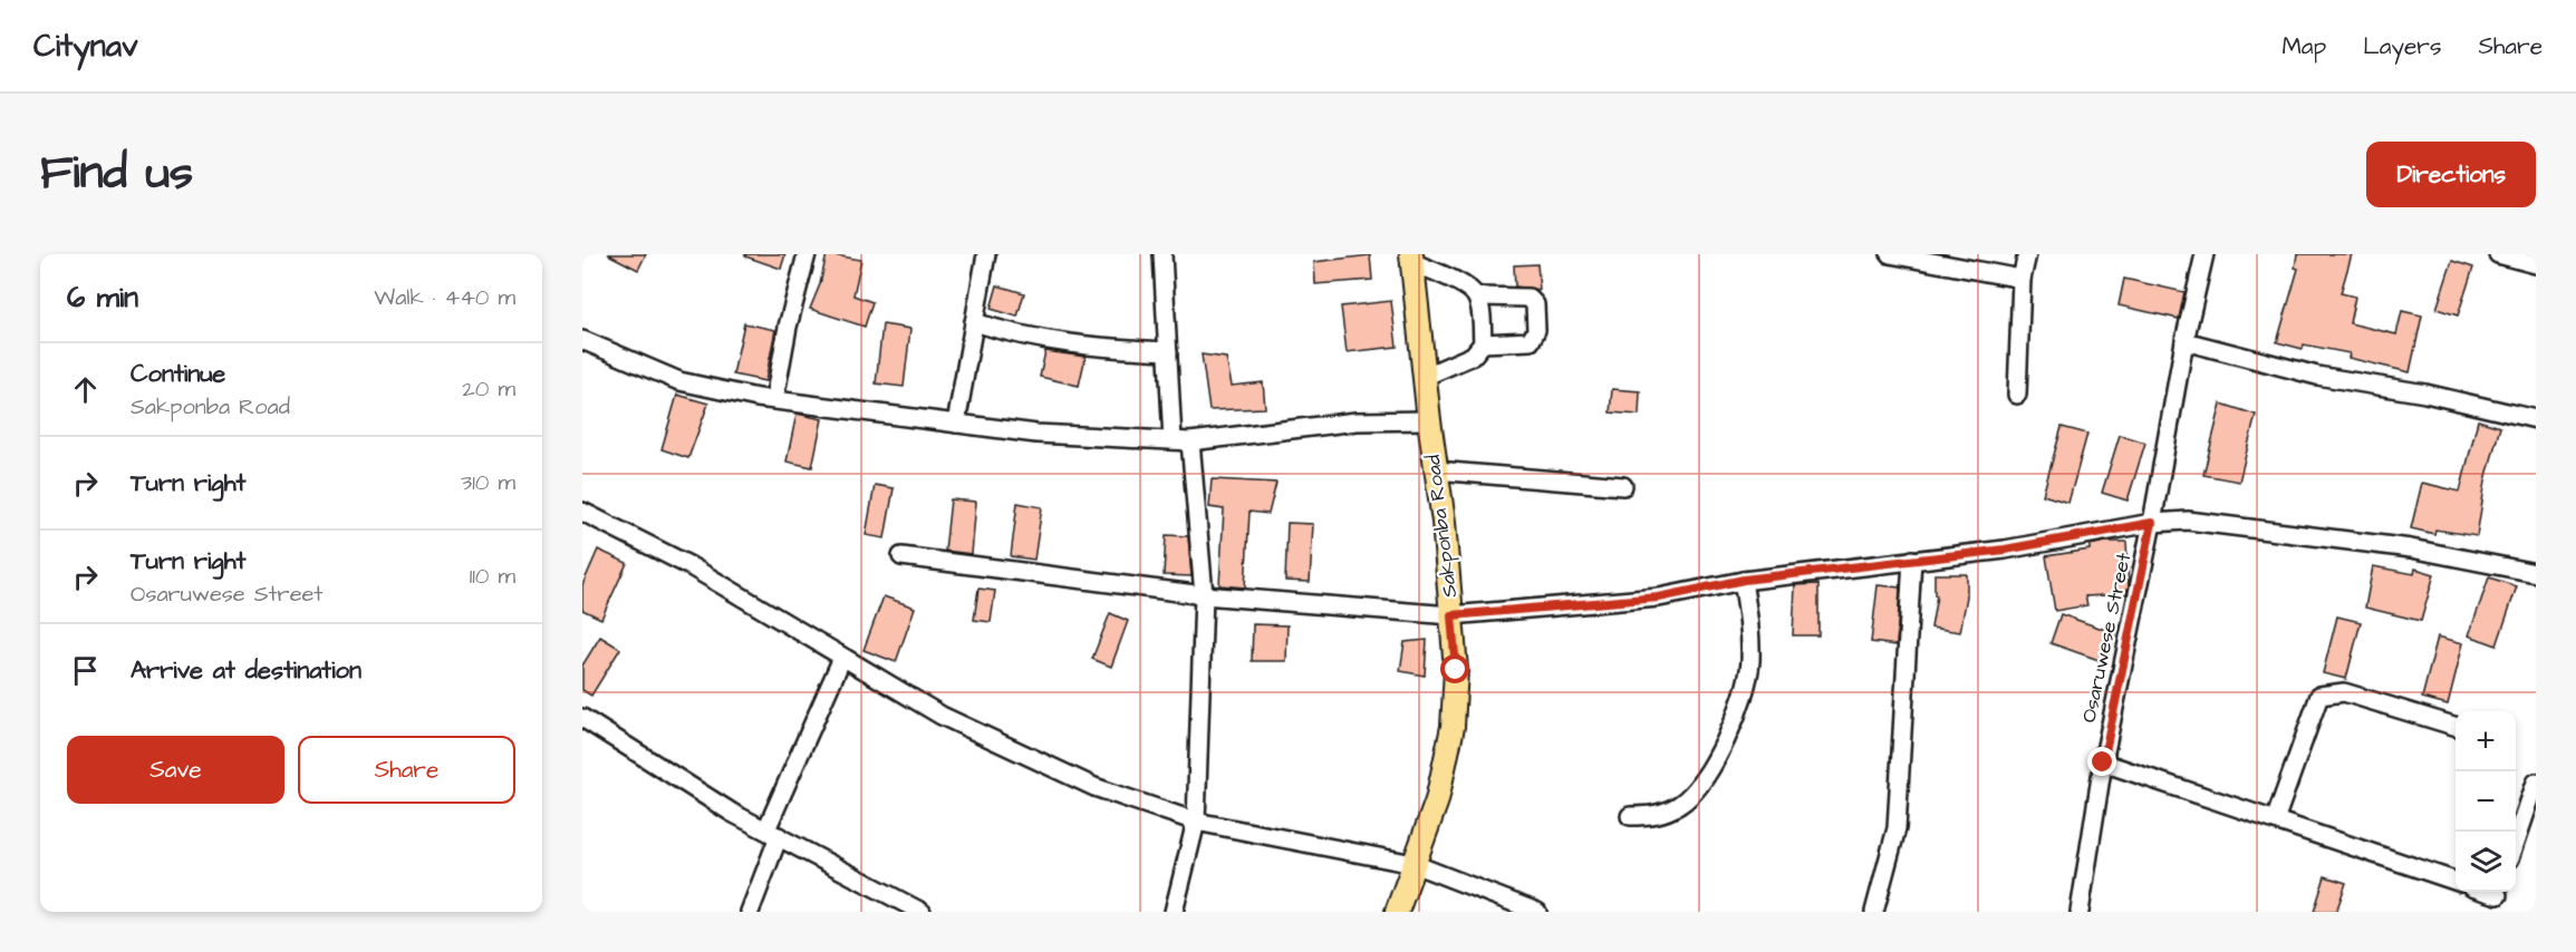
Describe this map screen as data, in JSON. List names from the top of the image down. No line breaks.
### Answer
{"streets":{"main road":["Sakponba Road"],"street":["Osaruwese Street"]},"page":{"header":"Citynav","nav":["Map","Layers","Share"],"title":"Find us","buttons":["Directions",["Save","Share"]],"heading":["6 min","Walk · 440 m"],"list":[["Continue","Sakponba Road","20 m"],["Turn right","310 m"],["Turn right","Osaruwese Street","110 m"],"Arrive at destination"],"map_buttons":["+","−"]}}
